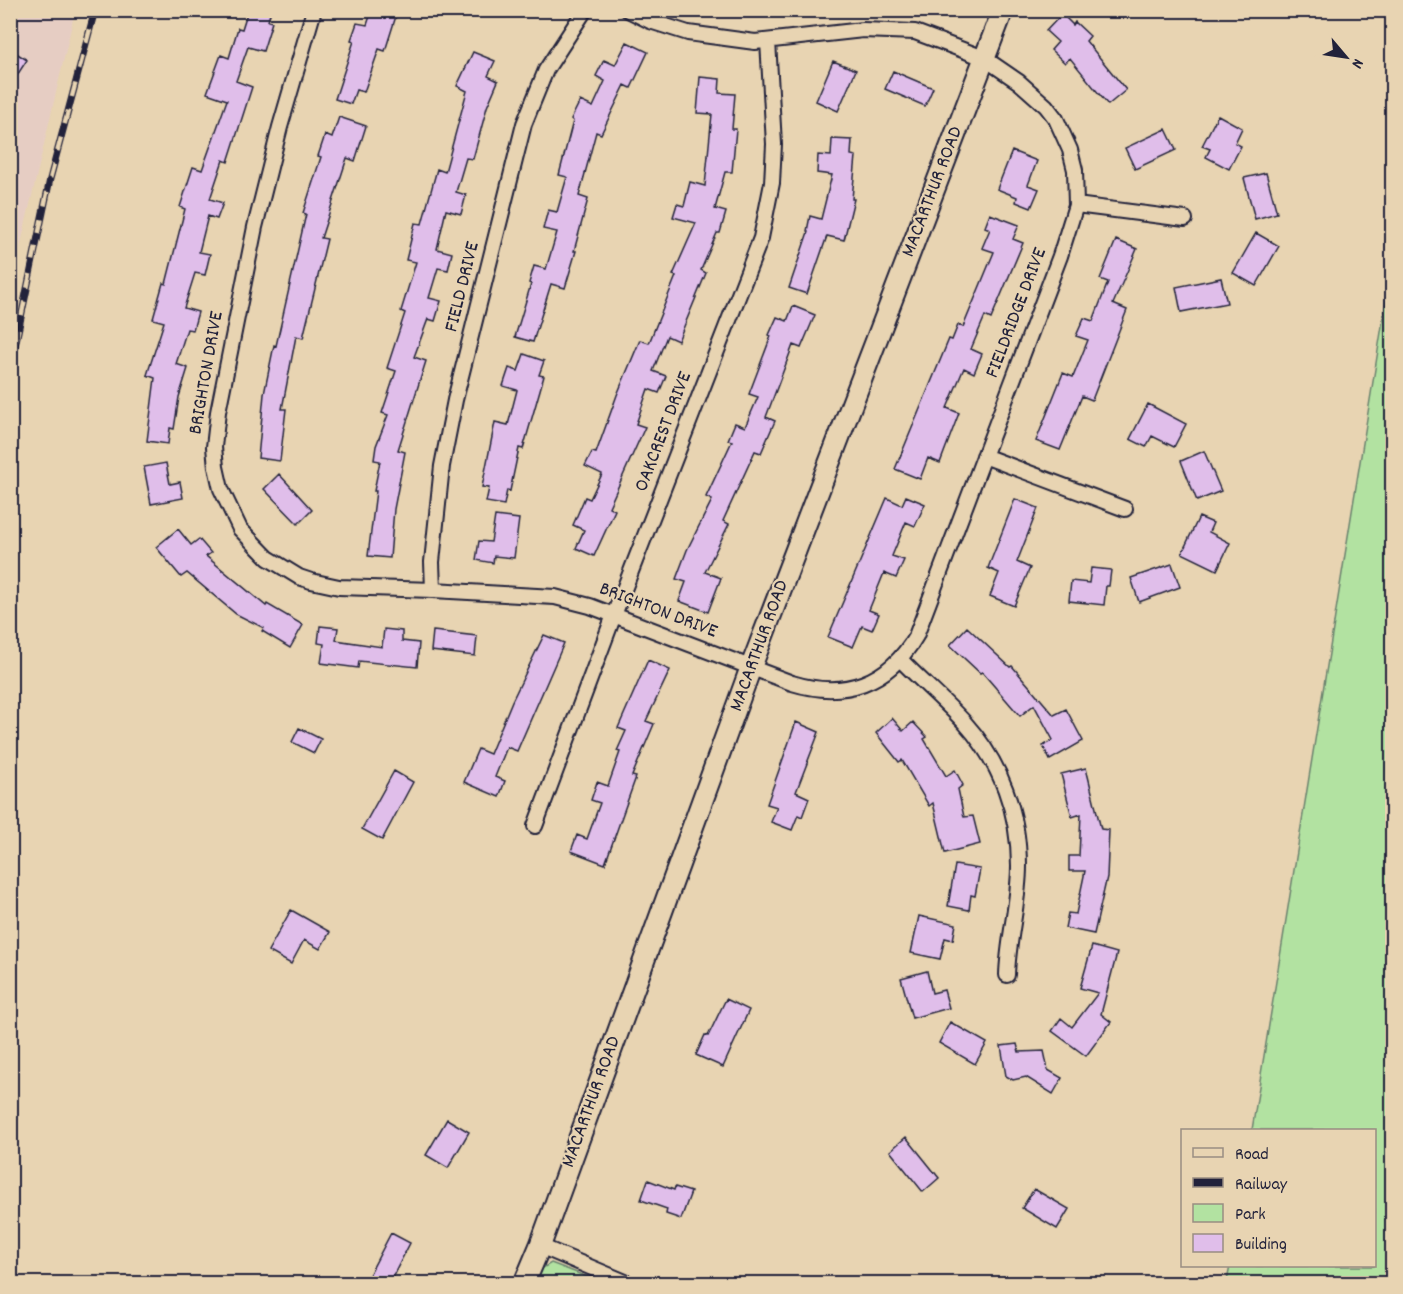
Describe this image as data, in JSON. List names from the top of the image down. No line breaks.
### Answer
{"streets":{"street":["MACARTHUR ROAD","FIELD DRIVE","FIELDRIDGE DRIVE","BRIGHTON DRIVE","OAKCREST DRIVE"]},"crossings":[["MACARTHUR ROAD","FIELDRIDGE DRIVE"],["MACARTHUR ROAD","BRIGHTON DRIVE"],["FIELD DRIVE","BRIGHTON DRIVE"],["FIELDRIDGE DRIVE","BRIGHTON DRIVE"],["FIELDRIDGE DRIVE","OAKCREST DRIVE"],["BRIGHTON DRIVE","OAKCREST DRIVE"]],"legend":["Road","Railway","Park","Building"],"north":"bottom right"}
